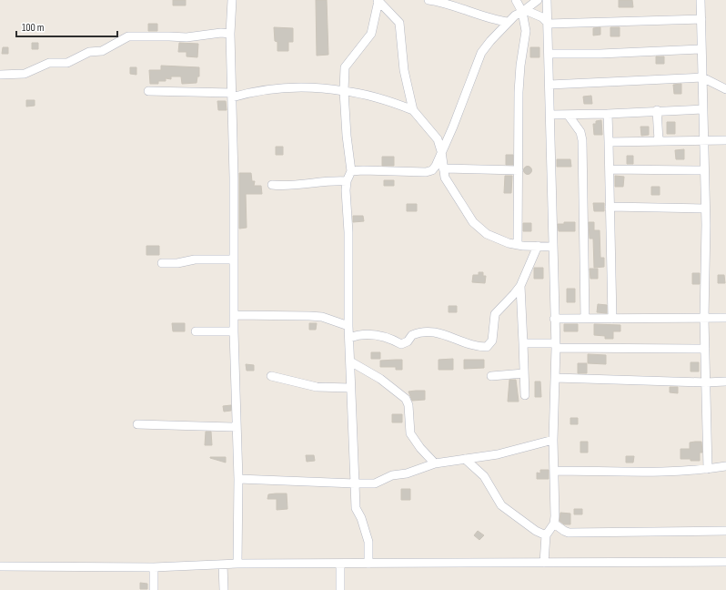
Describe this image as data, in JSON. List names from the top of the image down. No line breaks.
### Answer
{"scale_bar":"100 m"}
